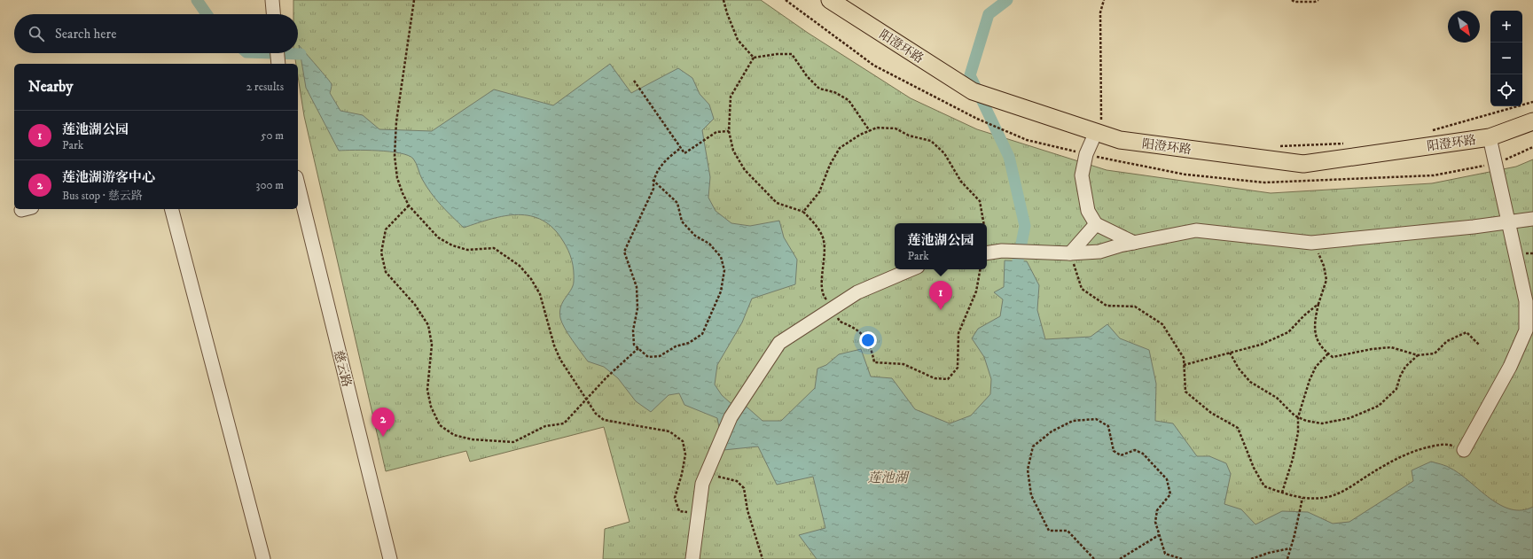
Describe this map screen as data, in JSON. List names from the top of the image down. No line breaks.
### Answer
{"streets":{"main road":["阳澄环路"],"street":["慈云路"]},"water":["莲池湖"],"north":"bottom right","page":{"map_buttons":["+","−"],"search":"Search here","heading":["Nearby","2 results"],"list":[{"mark":"1","name":"莲池湖公园","note":"Park","value":"50 m"},{"mark":"2","name":"莲池湖游客中心","note":"Bus stop · 慈云路","value":"300 m"}],"popup":["莲池湖公园","Park"],"pins":["1","2"]}}
